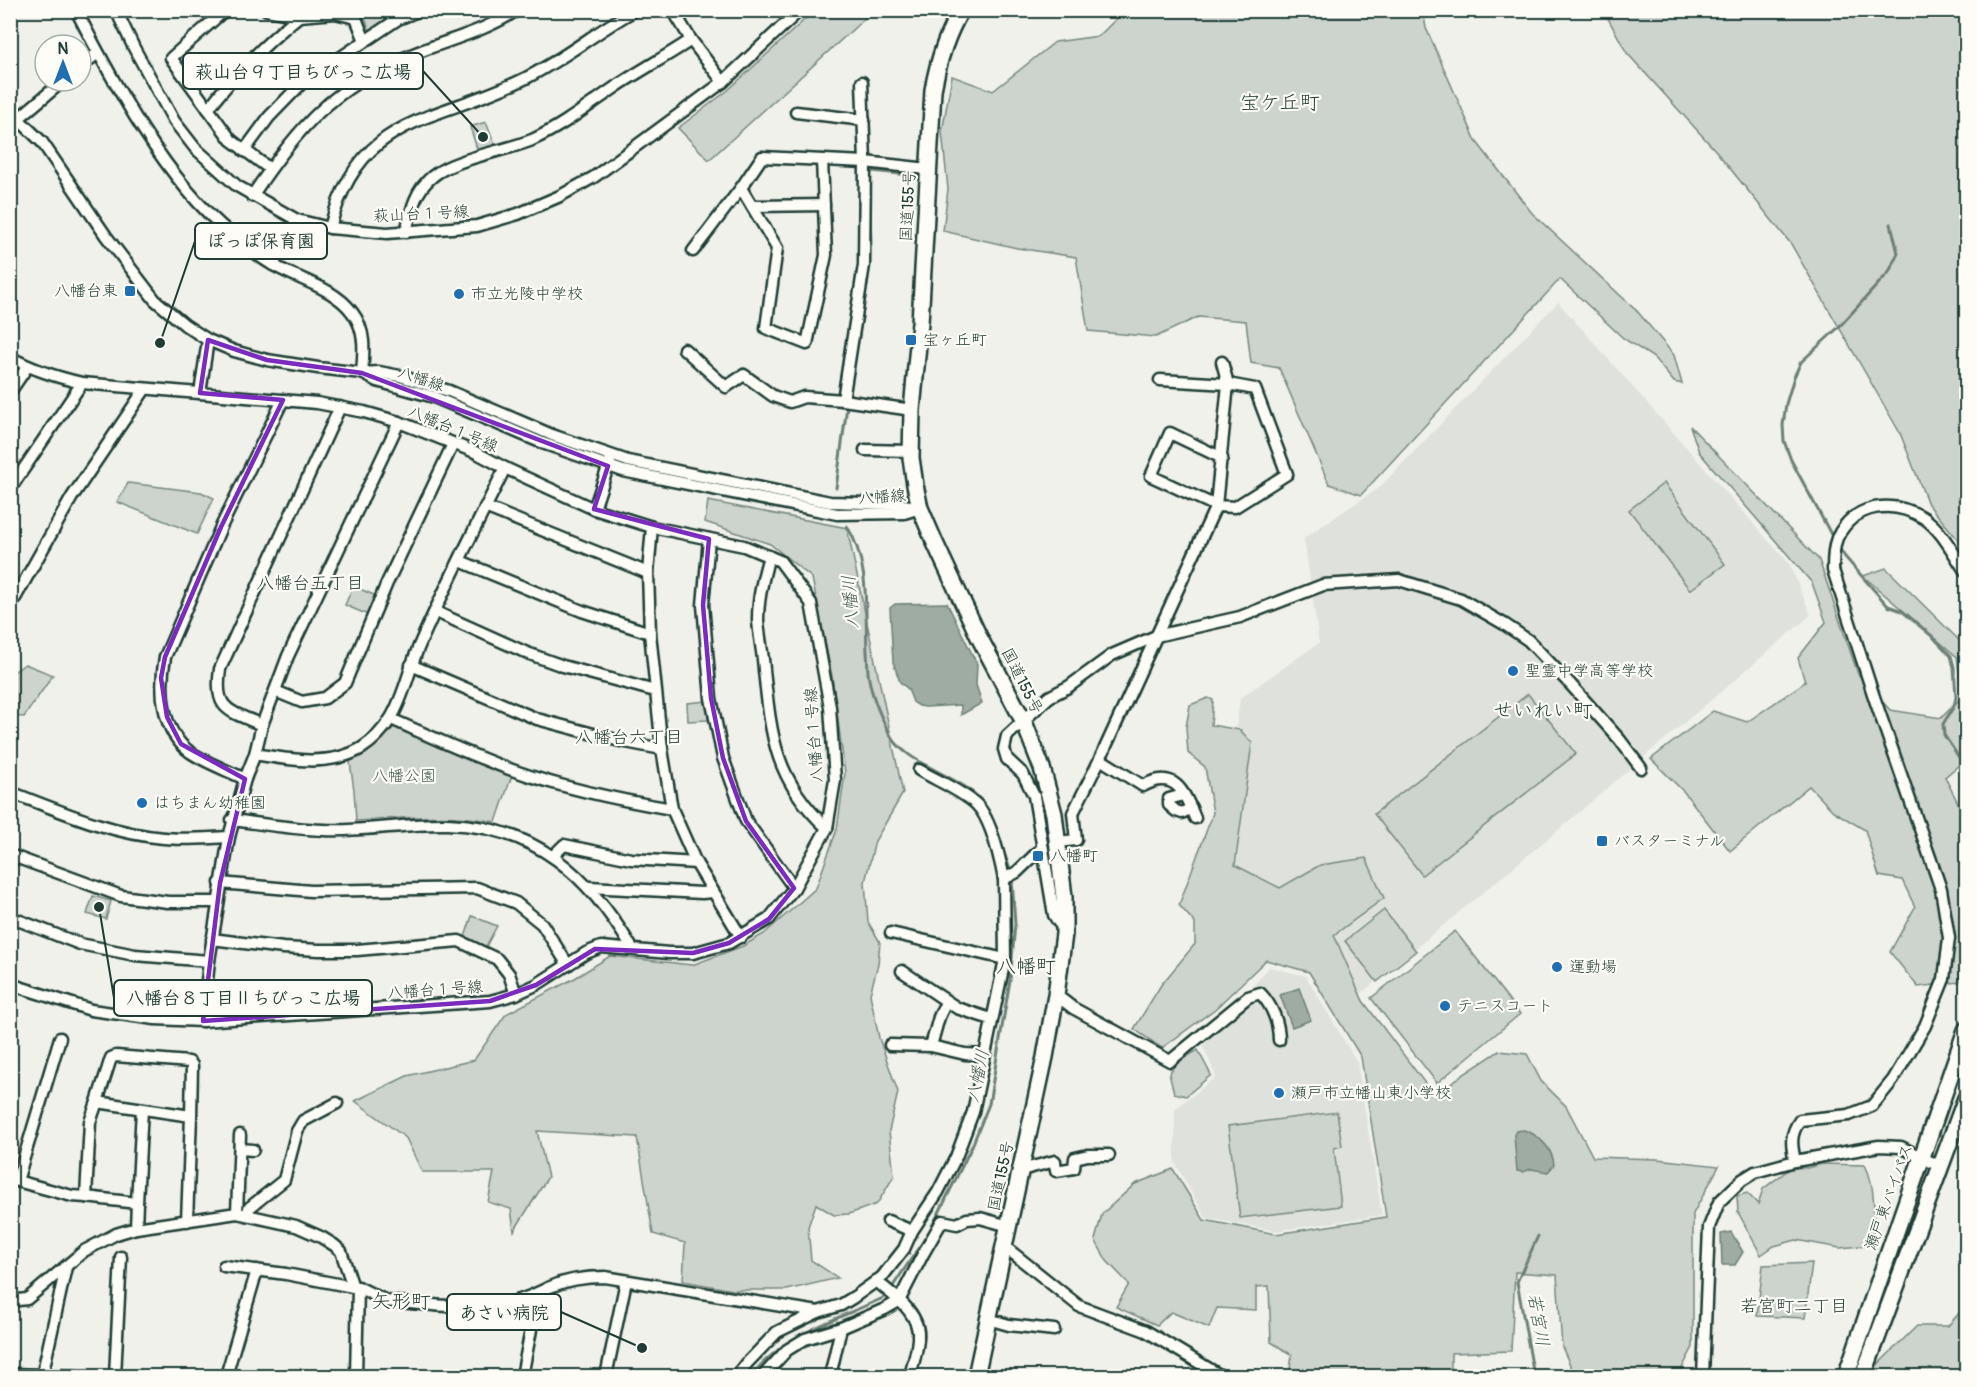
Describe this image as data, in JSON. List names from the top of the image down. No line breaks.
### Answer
{"streets":{"highway":["国道155号","瀬戸東バイパス"],"street":["萩山台１号線","八幡線","八幡台１号線"]},"crossings":[["国道155号","八幡線"]],"districts":["宝ケ丘町","八幡台五丁目","せいれい町","八幡台六丁目","八幡町","矢形町","若宮町二丁目"],"water":["八幡川","若宮川"],"parks":["八幡公園"],"places":{"other":["萩山台９丁目ちびっこ広場","市立光陵中学校","ぽっぽ保育園","聖霊中学高等学校","はちまん幼稚園","八幡台８丁目Ⅱちびっこ広場","運動場","テニスコート","瀬戸市立幡山東小学校","あさい病院"],"transit":["八幡台東","宝ヶ丘町","バスターミナル","八幡町"]},"north":"top"}
